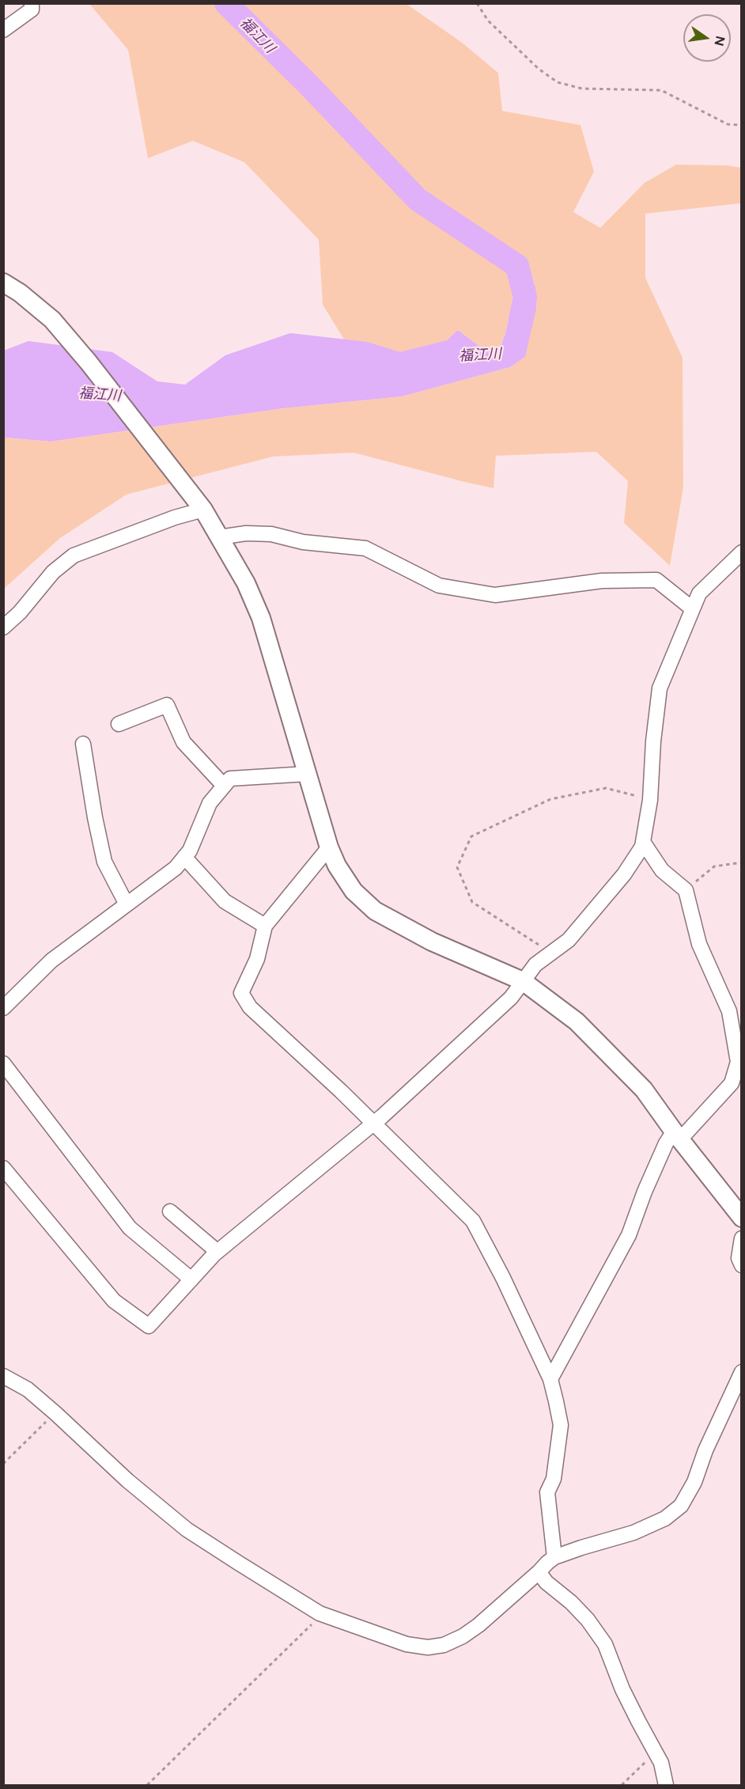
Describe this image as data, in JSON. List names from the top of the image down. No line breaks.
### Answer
{"water":["福江川"],"north":"right"}
